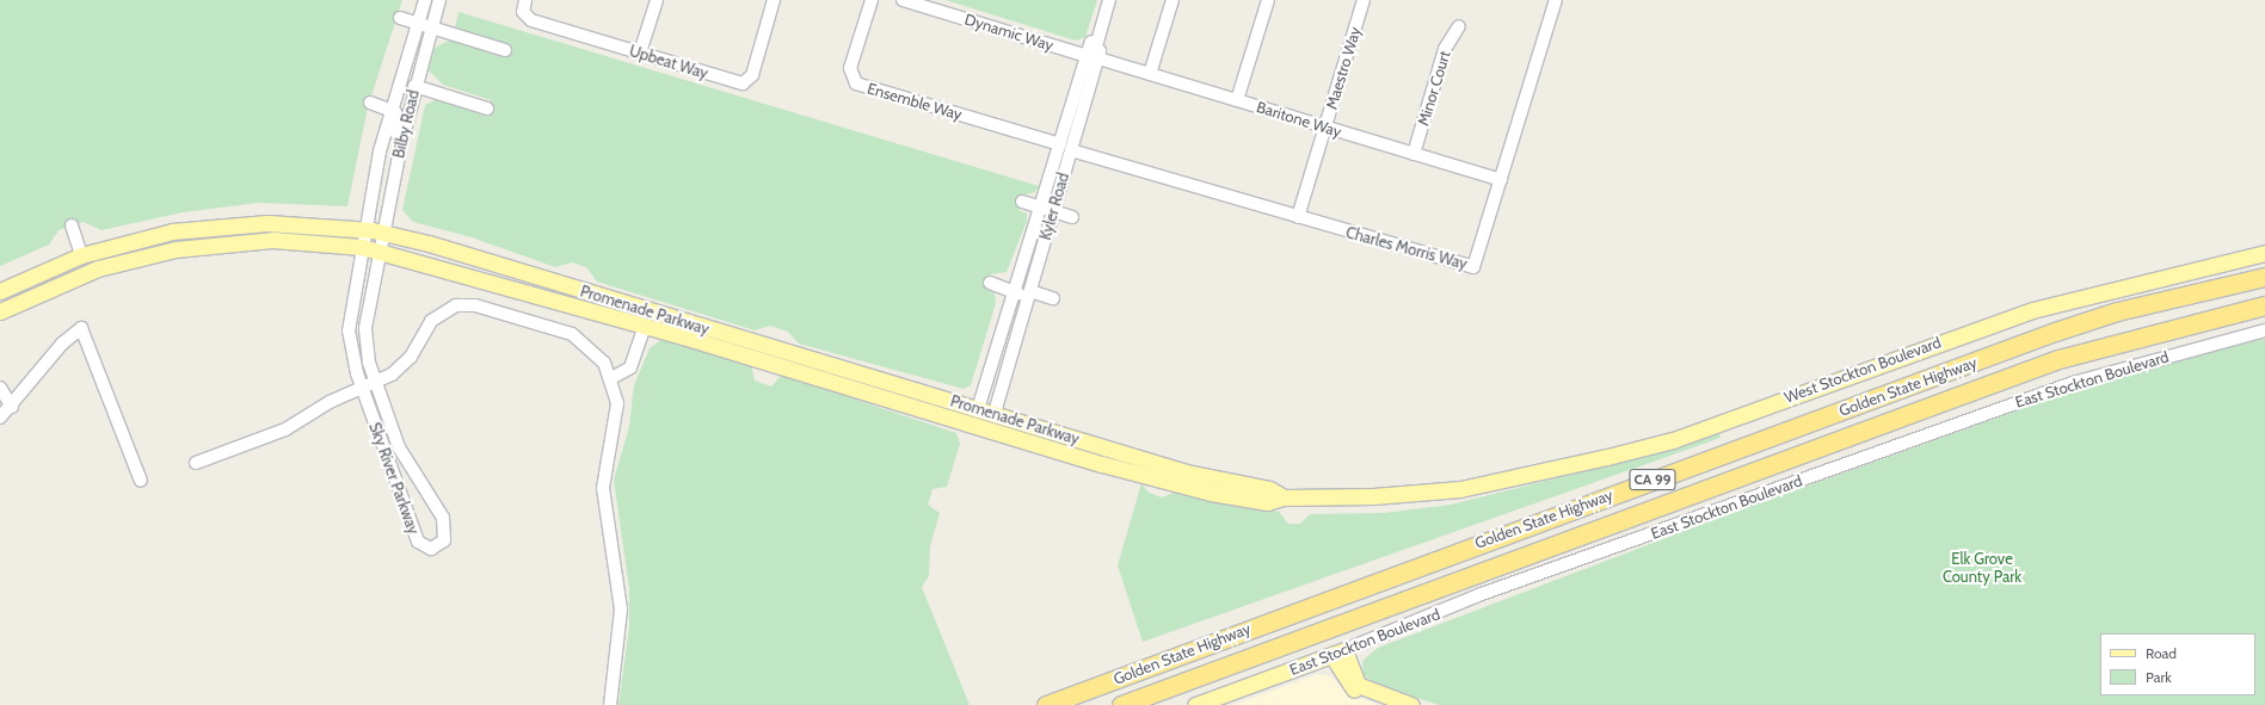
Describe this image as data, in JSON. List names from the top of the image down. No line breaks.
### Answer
{"streets":{"highway":["Golden State Highway","CA 99"],"main road":["Promenade Parkway","West Stockton Boulevard","East Stockton Boulevard"],"street":["Dynamic Way","Upbeat Way","Maestro Way","Minor Court","Ensemble Way","Baritone Way","Bilby Road","Kyler Road","Charles Morris Way","Sky River Parkway"]},"crossings":[["Dynamic Way","Baritone Way"],["Dynamic Way","Kyler Road"],["Maestro Way","Baritone Way"],["Maestro Way","Charles Morris Way"],["Minor Court","Baritone Way"],["Ensemble Way","Kyler Road"],["Ensemble Way","Charles Morris Way"],["Baritone Way","Kyler Road"],["Baritone Way","Charles Morris Way"],["Bilby Road","Promenade Parkway"],["Bilby Road","Sky River Parkway"],["Kyler Road","Charles Morris Way"],["Kyler Road","Promenade Parkway"],["Promenade Parkway","West Stockton Boulevard"],["Promenade Parkway","Sky River Parkway"]],"parks":["Elk Grove County Park"],"legend":["Road","Park"]}
